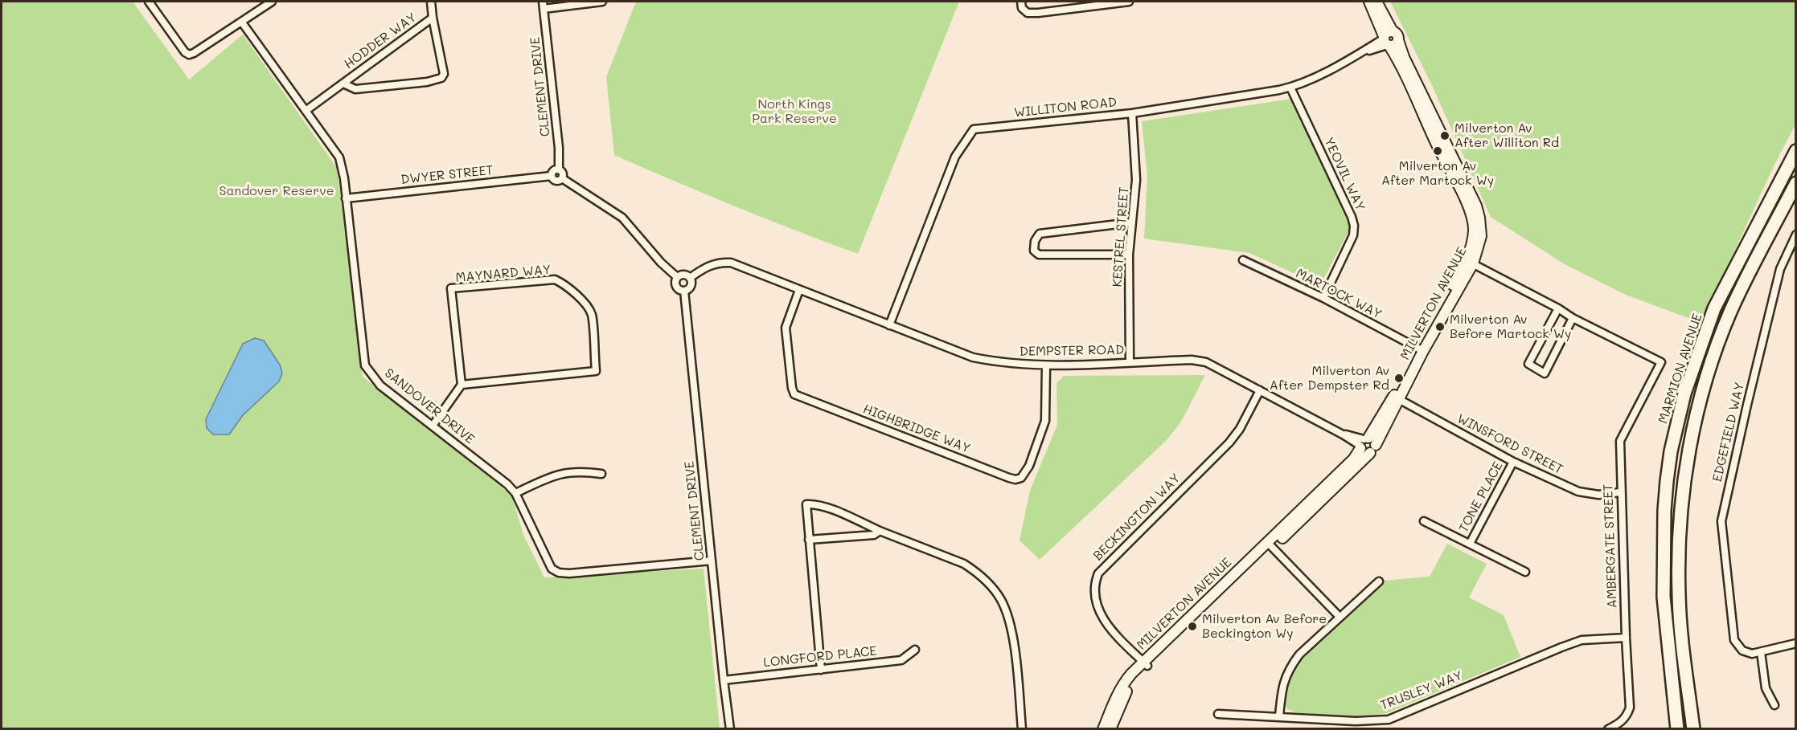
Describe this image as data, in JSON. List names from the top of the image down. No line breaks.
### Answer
{"streets":{"highway":["MARMION AVENUE"],"street":["HODDER WAY","CLEMENT DRIVE","WILLITON ROAD","YEOVIL WAY","DWYER STREET","KESTREL STREET","MAYNARD WAY","MARTOCK WAY","MILVERTON AVENUE","DEMPSTER ROAD","SANDOVER DRIVE","HIGHBRIDGE WAY","EDGEFIELD WAY","WINSFORD STREET","TONE PLACE","BECKINGTON WAY","AMBERGATE STREET","LONGFORD PLACE","TRUSLEY WAY"]},"crossings":[["HODDER WAY","SANDOVER DRIVE"],["CLEMENT DRIVE","DWYER STREET"],["CLEMENT DRIVE","DEMPSTER ROAD"],["CLEMENT DRIVE","SANDOVER DRIVE"],["CLEMENT DRIVE","LONGFORD PLACE"],["WILLITON ROAD","YEOVIL WAY"],["WILLITON ROAD","KESTREL STREET"],["WILLITON ROAD","MILVERTON AVENUE"],["WILLITON ROAD","DEMPSTER ROAD"],["YEOVIL WAY","MARTOCK WAY"],["DWYER STREET","SANDOVER DRIVE"],["KESTREL STREET","DEMPSTER ROAD"],["MARTOCK WAY","MILVERTON AVENUE"],["MILVERTON AVENUE","DEMPSTER ROAD"],["MILVERTON AVENUE","WINSFORD STREET"],["MILVERTON AVENUE","BECKINGTON WAY"],["DEMPSTER ROAD","HIGHBRIDGE WAY"],["DEMPSTER ROAD","BECKINGTON WAY"],["WINSFORD STREET","TONE PLACE"],["WINSFORD STREET","AMBERGATE STREET"],["AMBERGATE STREET","TRUSLEY WAY"]],"parks":["North Kings Park Reserve","Sandover Reserve"],"places":["Milverton Av After Williton Rd","Milverton Av After Martock Wy","Milverton Av Before Martock Wy","Milverton Av After Dempster Rd","Milverton Av Before Beckington Wy"]}
